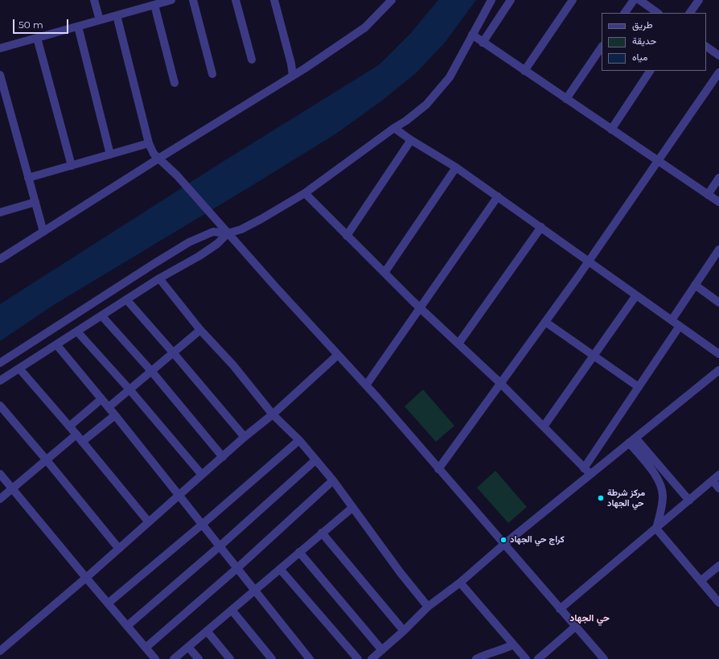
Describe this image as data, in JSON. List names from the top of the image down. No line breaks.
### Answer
{"districts":["حي الجهاد"],"places":["مركز شرطة حي الجهاد","كراج حي الجهاد"],"legend":["طريق","حديقة","مياه"],"scale_bar":"50 m"}
